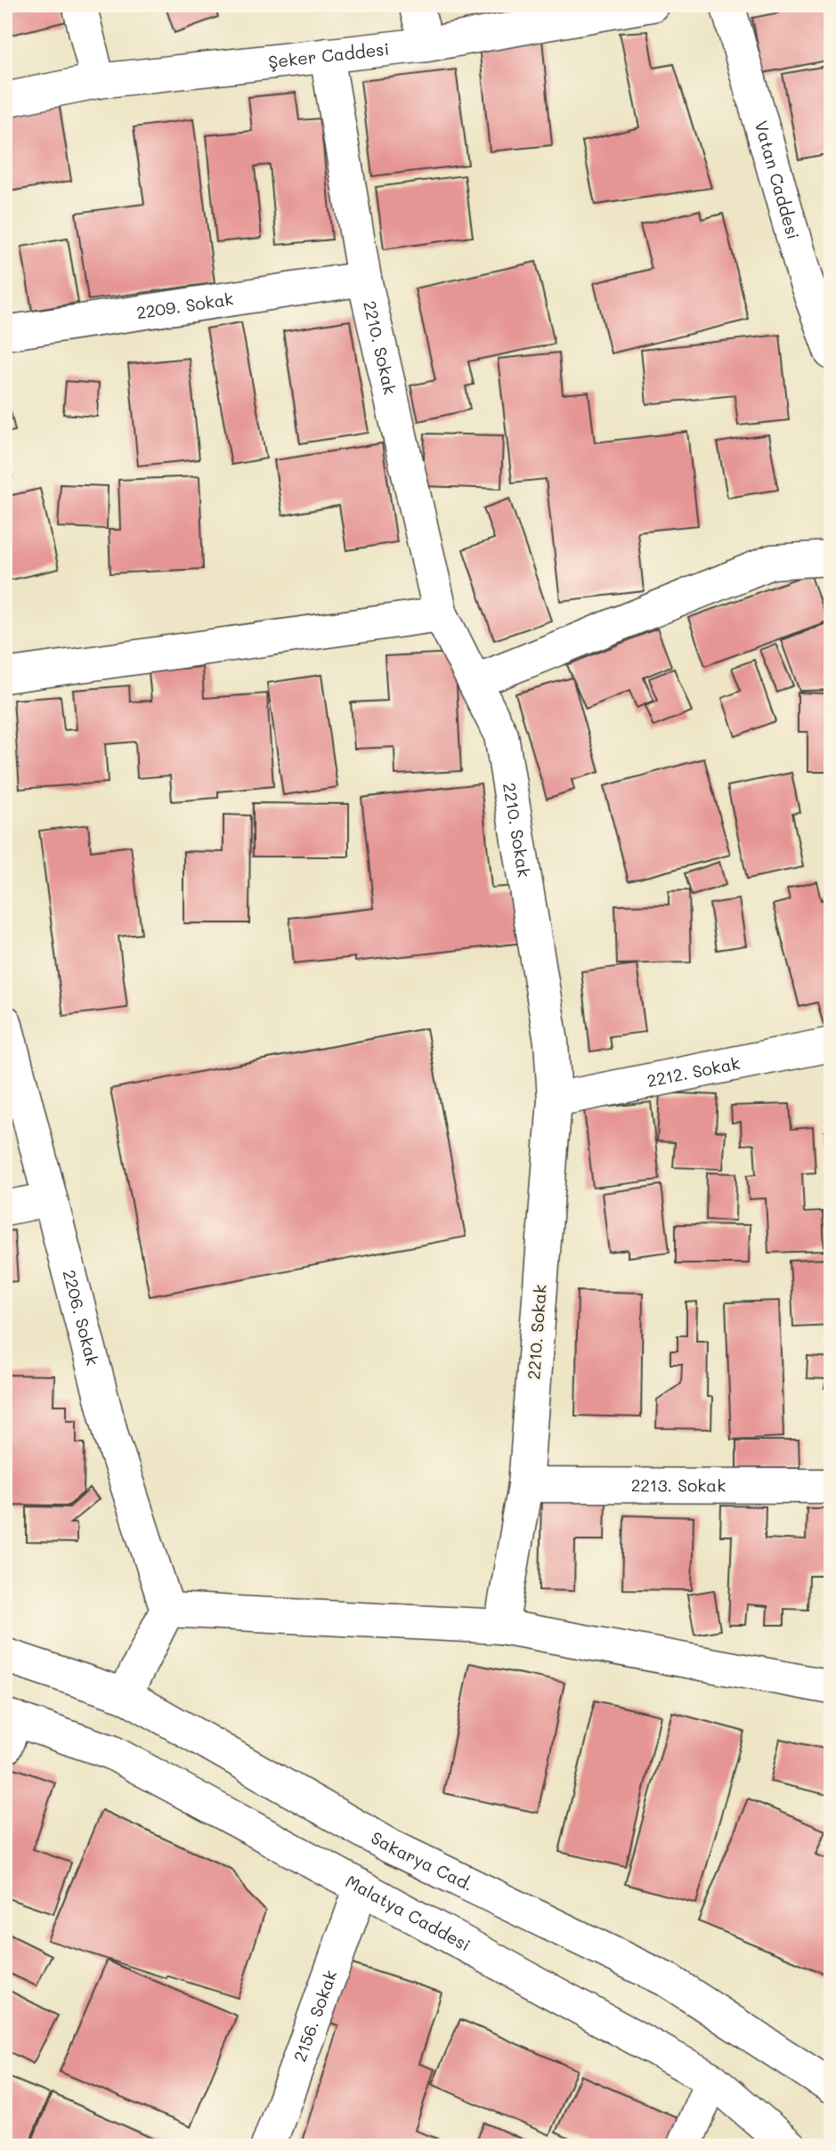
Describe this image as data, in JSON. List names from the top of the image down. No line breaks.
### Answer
{"streets":{"street":["Şeker Caddesi","Vatan Caddesi","2209. Sokak","2210. Sokak","2212. Sokak","2206. Sokak","2213. Sokak","Sakarya Cad.","Malatya Caddesi","2156. Sokak"]},"crossings":[["Şeker Caddesi","2210. Sokak"],["2209. Sokak","2210. Sokak"],["2210. Sokak","2212. Sokak"],["2210. Sokak","2213. Sokak"],["Malatya Caddesi","2156. Sokak"]]}
